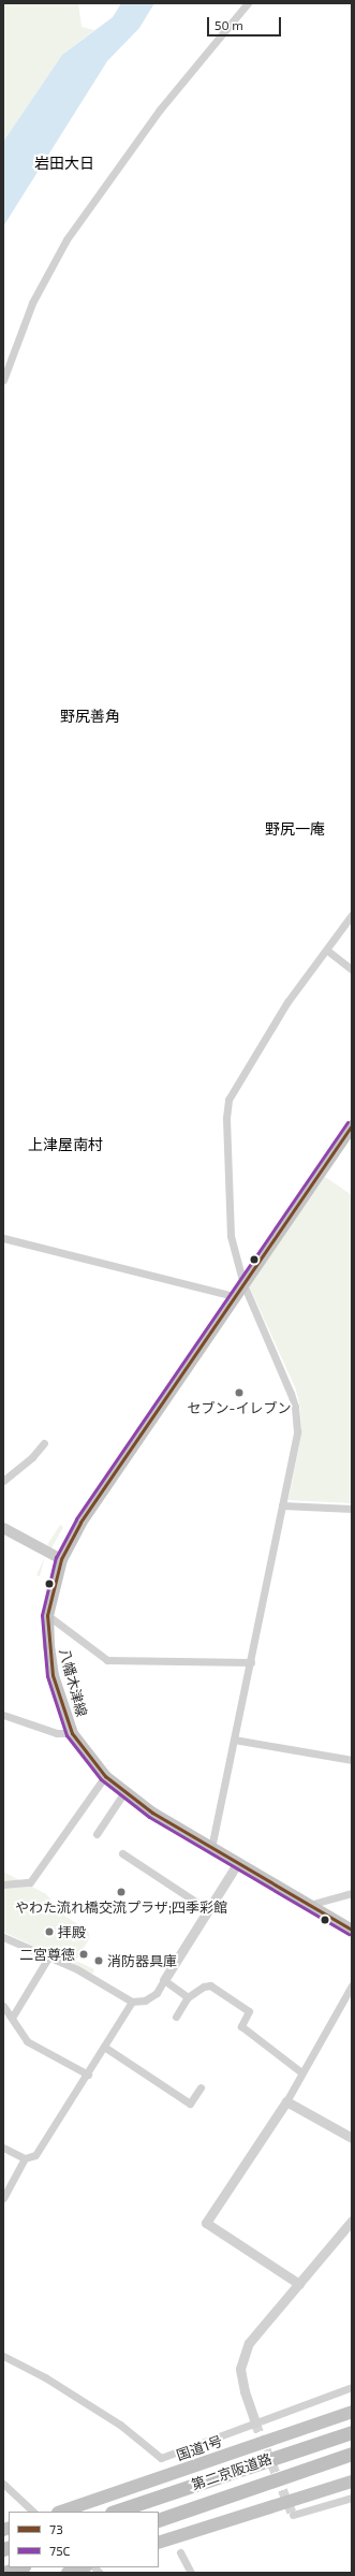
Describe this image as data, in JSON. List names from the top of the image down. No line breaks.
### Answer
{"streets":{"highway":["国道1号","第二京阪道路"],"main road":["八幡木津線"]},"districts":["岩田大日","野尻善角","野尻一庵","上津屋南村"],"places":["セブン-イレブン","やわた流れ橋交流プラザ;四季彩館","拝殿","二宮尊徳","消防器具庫"],"lines":["transit line 75C","transit line 73"],"legend":["73","75C"],"scale_bar":"50 m"}
